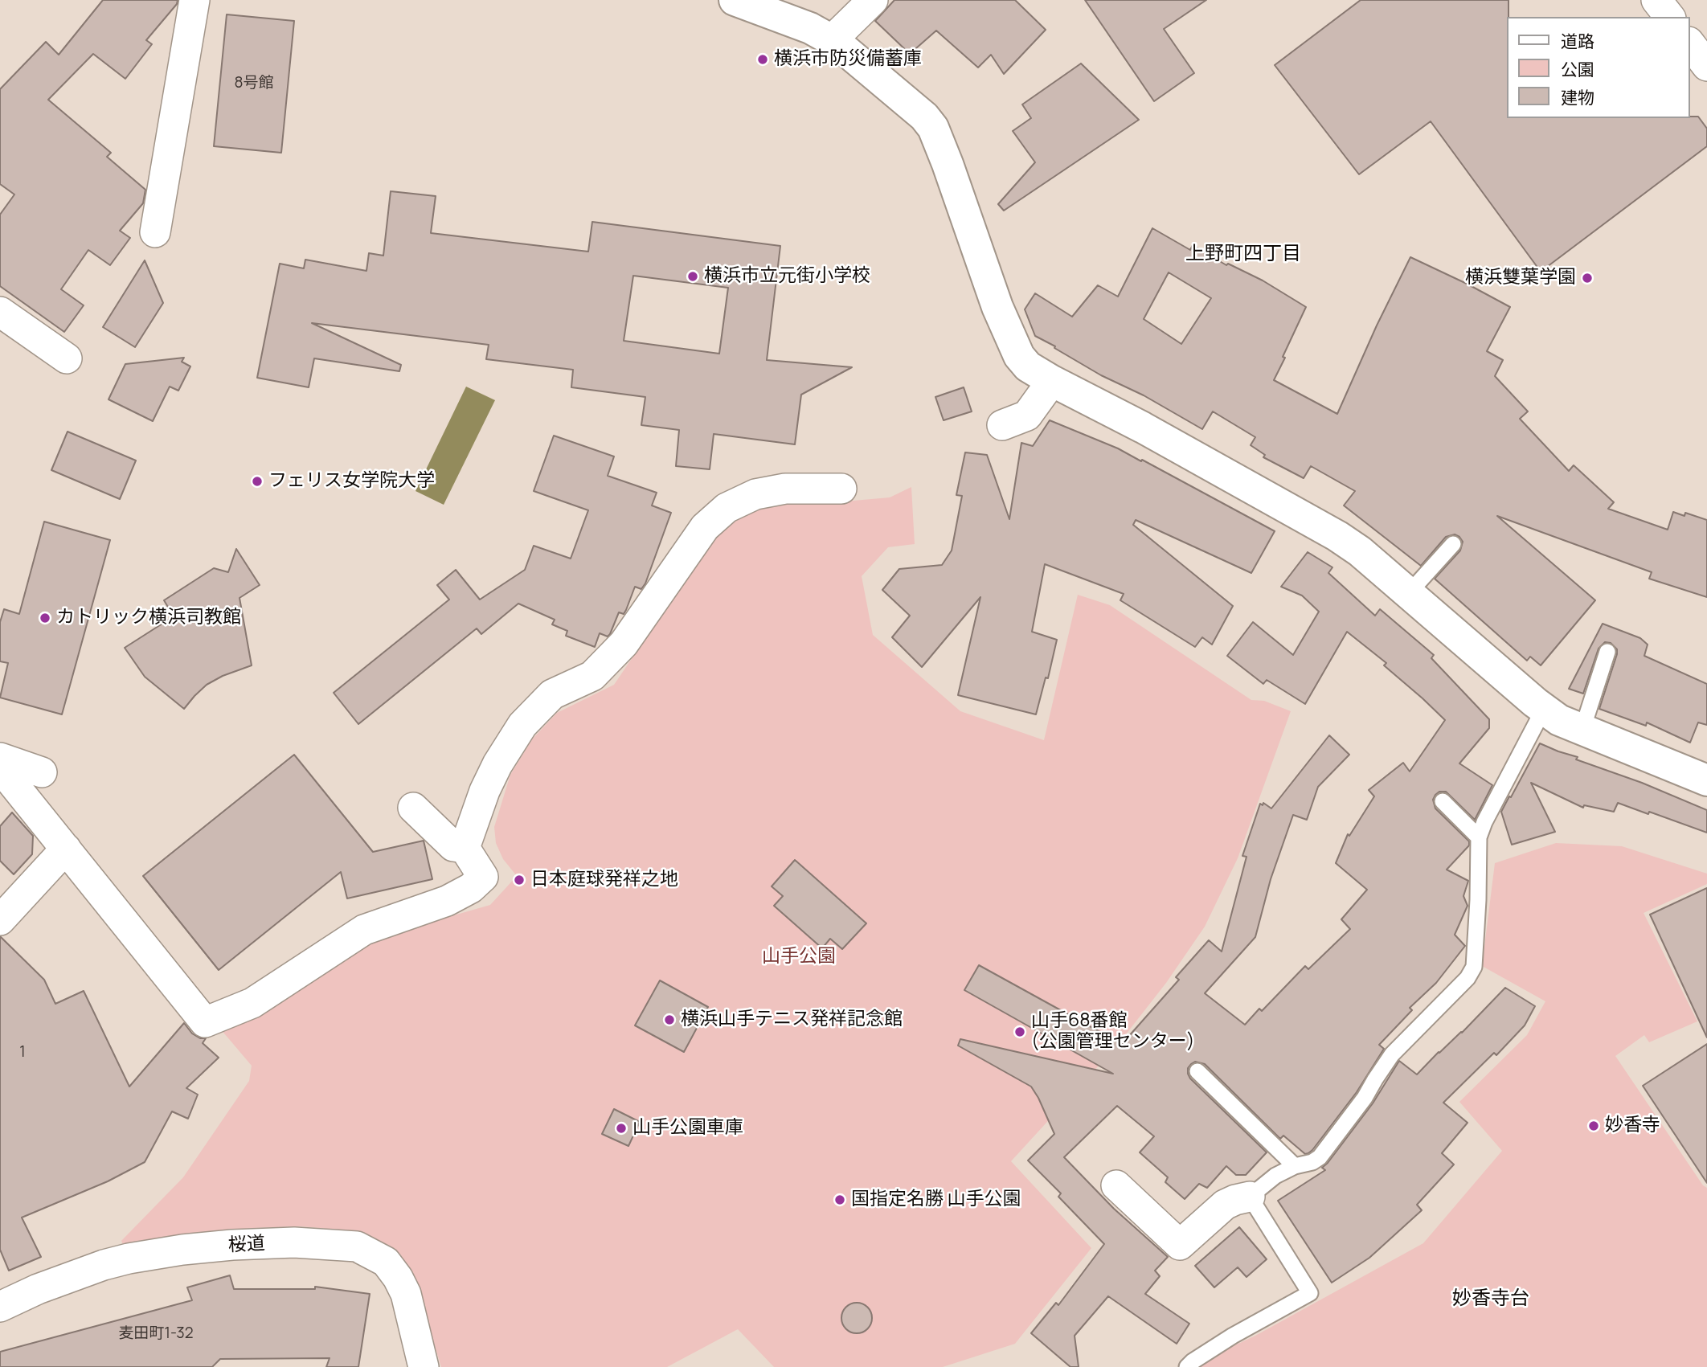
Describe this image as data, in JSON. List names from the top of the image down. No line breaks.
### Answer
{"streets":{"street":["桜道"]},"districts":["上野町四丁目","妙香寺台"],"parks":["山手公園"],"places":["横浜市防災備蓄庫","横浜市立元街小学校","横浜雙葉学園","フェリス女学院大学","カトリック横浜司教館","日本庭球発祥之地","横浜山手テニス発祥記念館","山手68番館 (公園管理センター)","妙香寺","山手公園車庫","国指定名勝 山手公園"],"house_numbers":["8号館","1","麦田町1-32"],"legend":["道路","公園","建物"]}
